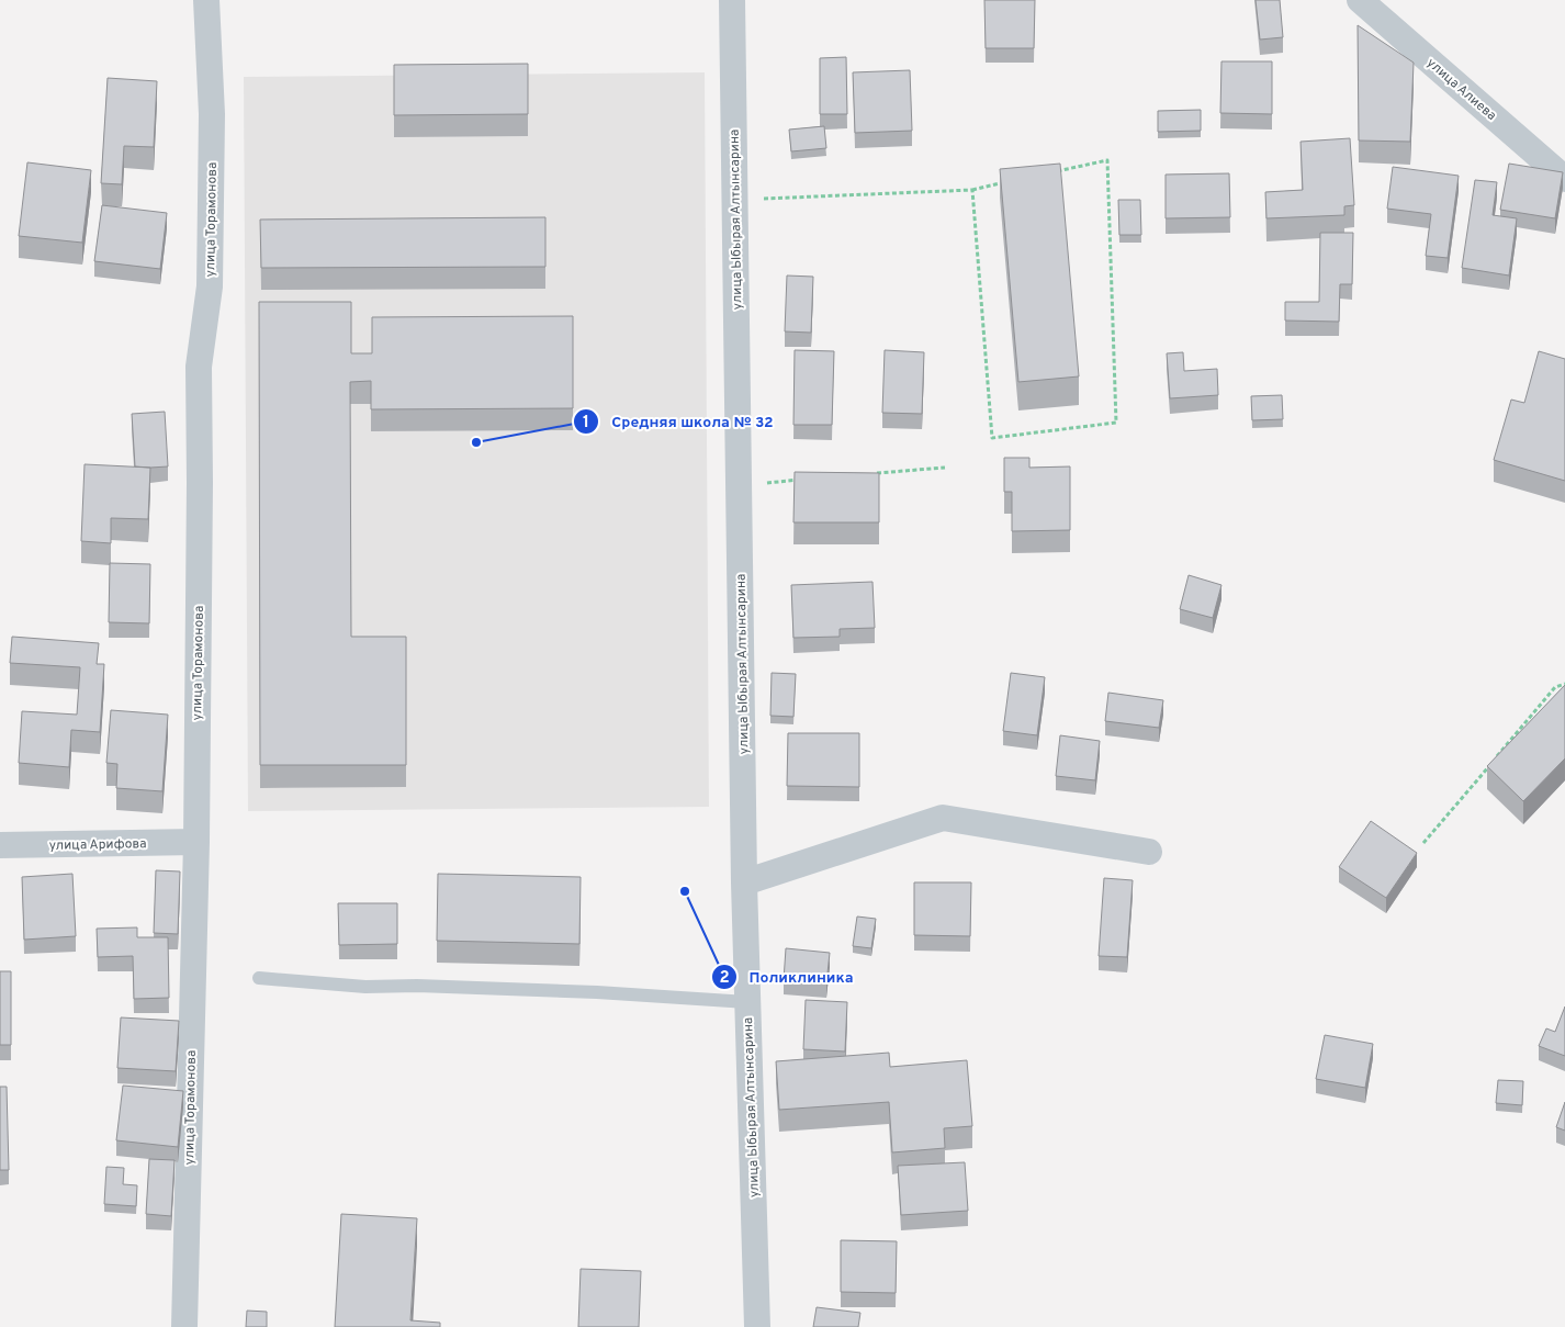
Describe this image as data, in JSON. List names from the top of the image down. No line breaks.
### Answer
{"streets":{"street":["улица Алиева","улица Торамонова","улица Ыбырая Алтынсарина","улица Арифова"]},"crossings":[["улица Торамонова","улица Арифова"]],"places":["Средняя школа № 32","Поликлиника"]}
